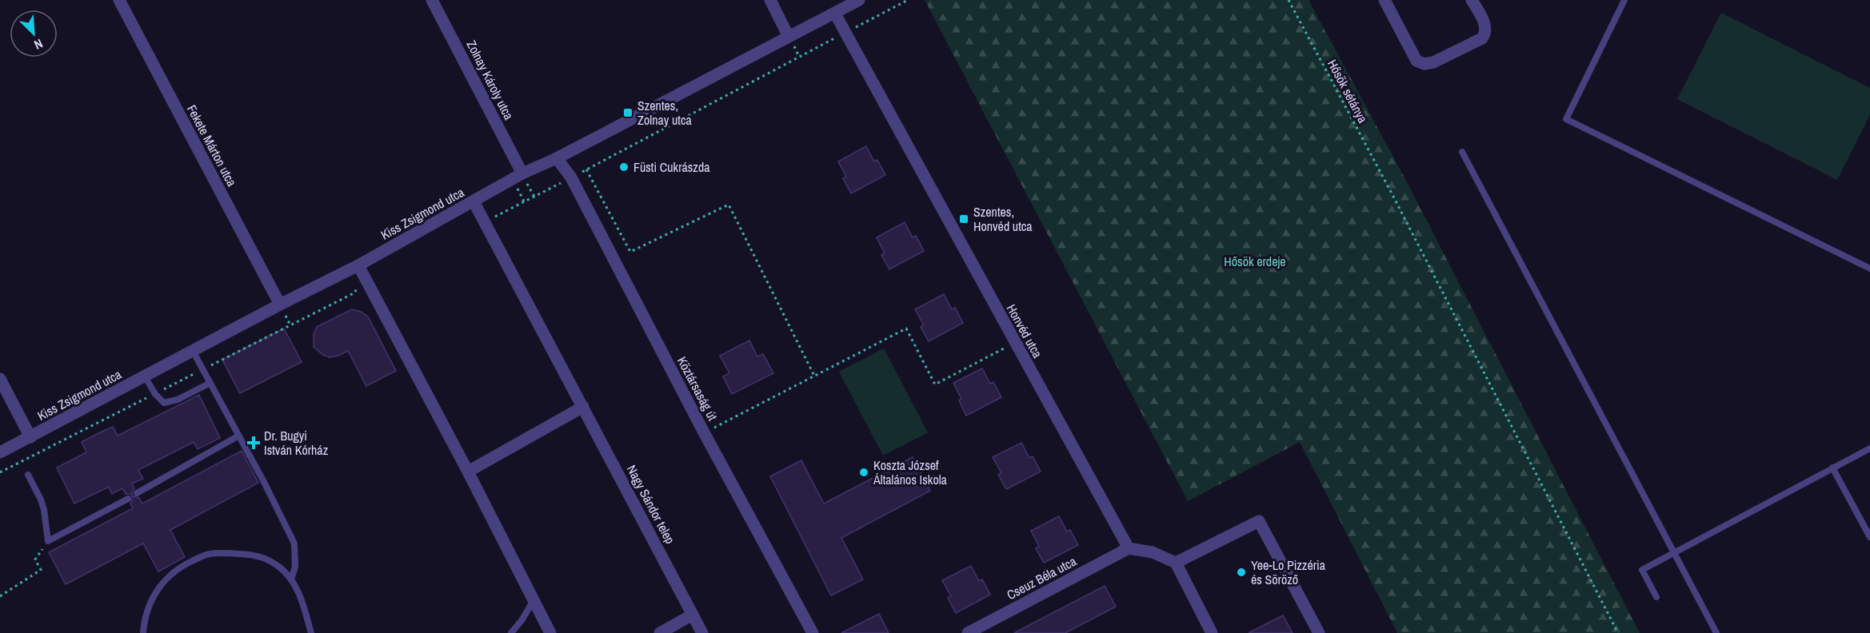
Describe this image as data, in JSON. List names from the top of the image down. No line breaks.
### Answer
{"streets":{"street":["Zolnay Károly utca","Fekete Márton utca","Kiss Zsigmond utca","Honvéd utca","Köztársaság út","Nagy Sándor telep","Cseuz Béla utca"],"path":["Hősök sétánya"]},"crossings":[["Zolnay Károly utca","Kiss Zsigmond utca"],["Fekete Márton utca","Kiss Zsigmond utca"],["Kiss Zsigmond utca","Honvéd utca"],["Kiss Zsigmond utca","Köztársaság út"],["Kiss Zsigmond utca","Nagy Sándor telep"],["Honvéd utca","Cseuz Béla utca"]],"parks":["Hősök erdeje"],"places":{"transit":["Szentes, Zolnay utca","Szentes, Honvéd utca"],"other":["Füsti Cukrászda","Koszta József Általános Iskola","Yee-Lo Pizzéria és Söröző"],"health":["Dr. Bugyi István Kórház"]},"north":"bottom right"}
